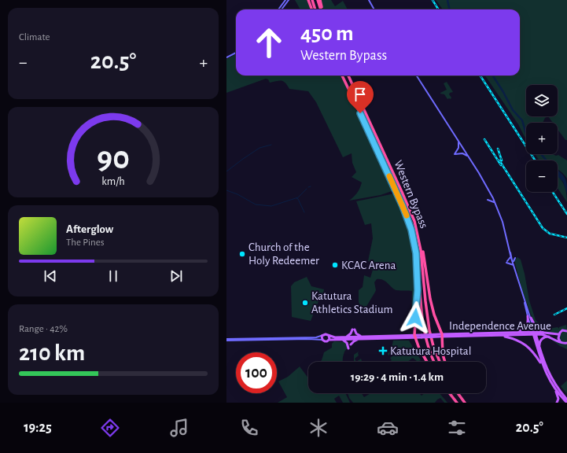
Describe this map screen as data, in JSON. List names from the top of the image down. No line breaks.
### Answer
{"streets":{"highway":["Western Bypass"],"main road":["Independence Avenue"]},"places":{"other":["Church of the Holy Redeemer","KCAC Arena","Katutura Athletics Stadium"],"health":["Katutura Hospital"]},"page":{"tile":["Climate",["Range · 42%","210 km"]],"turn":["450 m","Western Bypass"],"heat":["−","20.5°","+"],"map_buttons":["+","−"],"song":["Afterglow","The Pines"],"limit":"100","trip":"19:29 · 4 min · 1.4 km","tabs":["19:25","20.5°"],"gauge":["90","km/h"]}}
